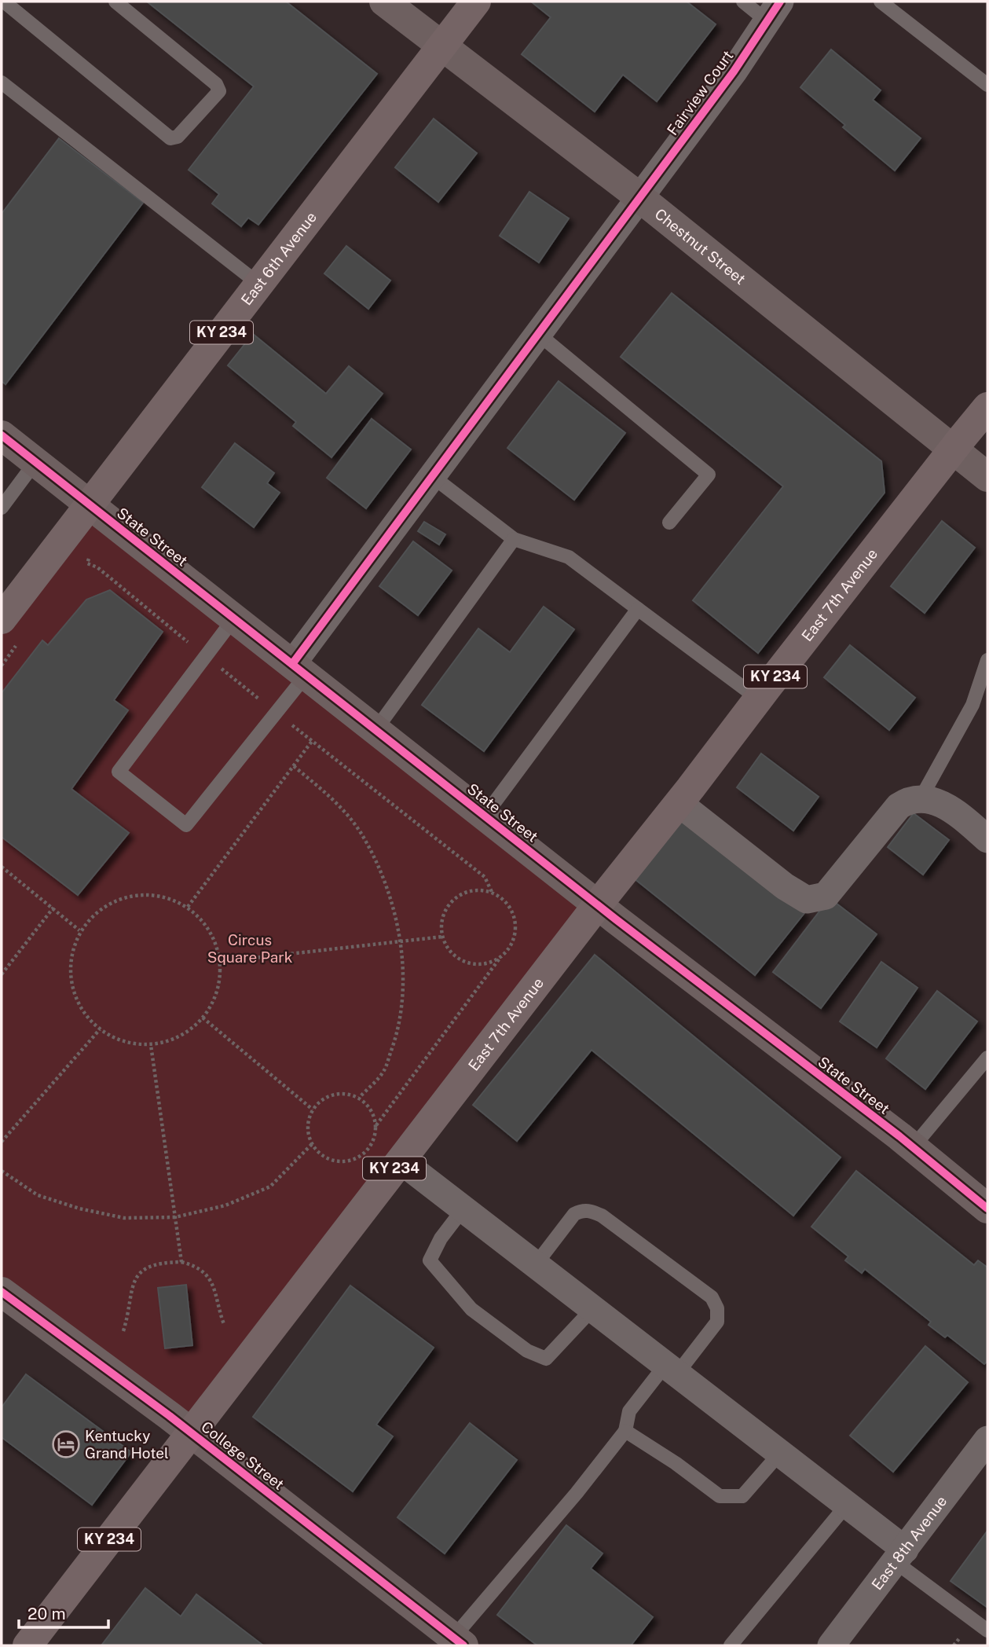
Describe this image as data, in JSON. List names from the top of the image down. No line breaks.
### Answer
{"streets":{"main road":["East 6th Avenue","KY 234","East 7th Avenue"],"street":["Fairview Court","Chestnut Street","State Street","College Street","East 8th Avenue"]},"crossings":[["Fairview Court","Chestnut Street"],["Fairview Court","State Street"],["Chestnut Street","East 6th Avenue"],["Chestnut Street","East 7th Avenue"],["East 6th Avenue","State Street"],["State Street","East 7th Avenue"],["East 7th Avenue","College Street"]],"parks":["Circus Square Park"],"places":{"hotel":["Kentucky Grand Hotel"]},"scale_bar":"20 m"}
